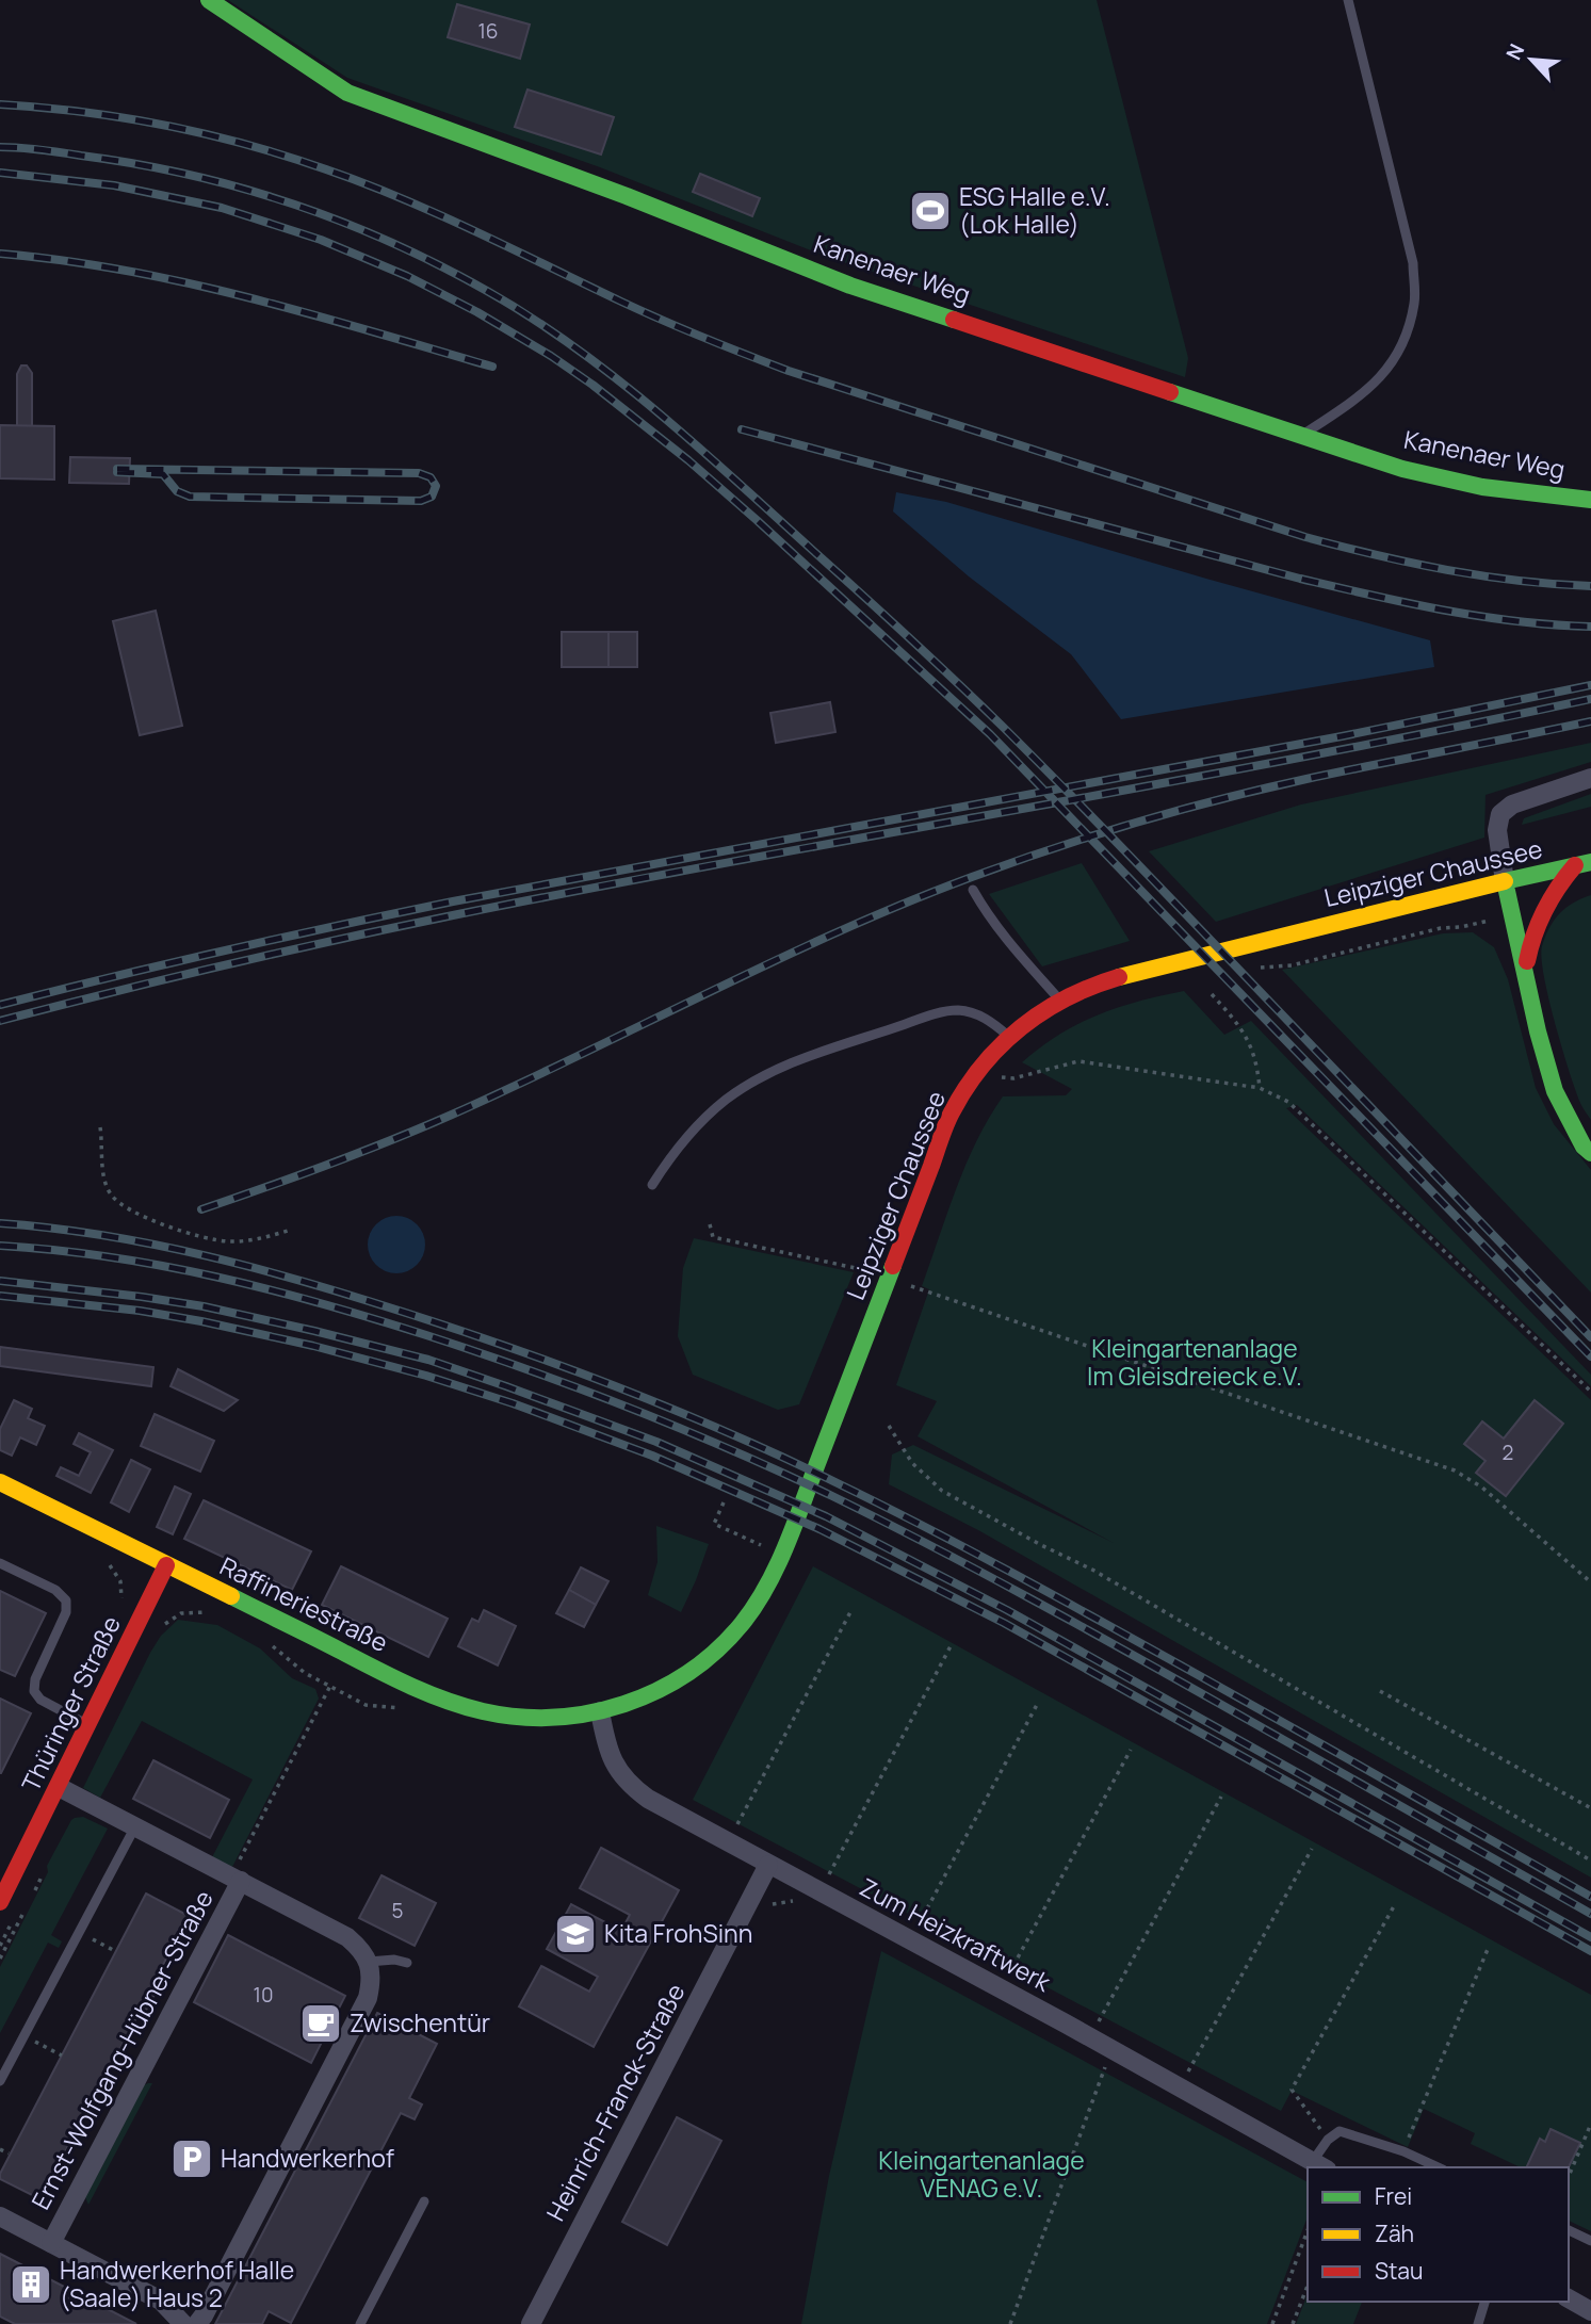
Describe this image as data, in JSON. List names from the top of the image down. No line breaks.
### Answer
{"streets":{"main road":["Kanenaer Weg","Leipziger Chaussee","Raffineriestraße","Thüringer Straße"],"street":["Zum Heizkraftwerk","Ernst-Wolfgang-Hübner-Straße","Heinrich-Franck-Straße"]},"crossings":[["Leipziger Chaussee","Raffineriestraße"],["Leipziger Chaussee","Zum Heizkraftwerk"],["Raffineriestraße","Thüringer Straße"],["Raffineriestraße","Zum Heizkraftwerk"],["Zum Heizkraftwerk","Heinrich-Franck-Straße"]],"parks":["Kleingartenanlage Im Gleisdreieck e.V.","Kleingartenanlage VENAG e.V."],"places":{"sports":["ESG Halle e.V. (Lok Halle)"],"school or university":["Kita FrohSinn"],"cafe":["Zwischentür"],"parking":["Handwerkerhof"],"building":["Handwerkerhof Halle (Saale) Haus 2"]},"house_numbers":["16","2","5","10"],"legend":["Frei","Zäh","Stau"],"north":"top left"}
